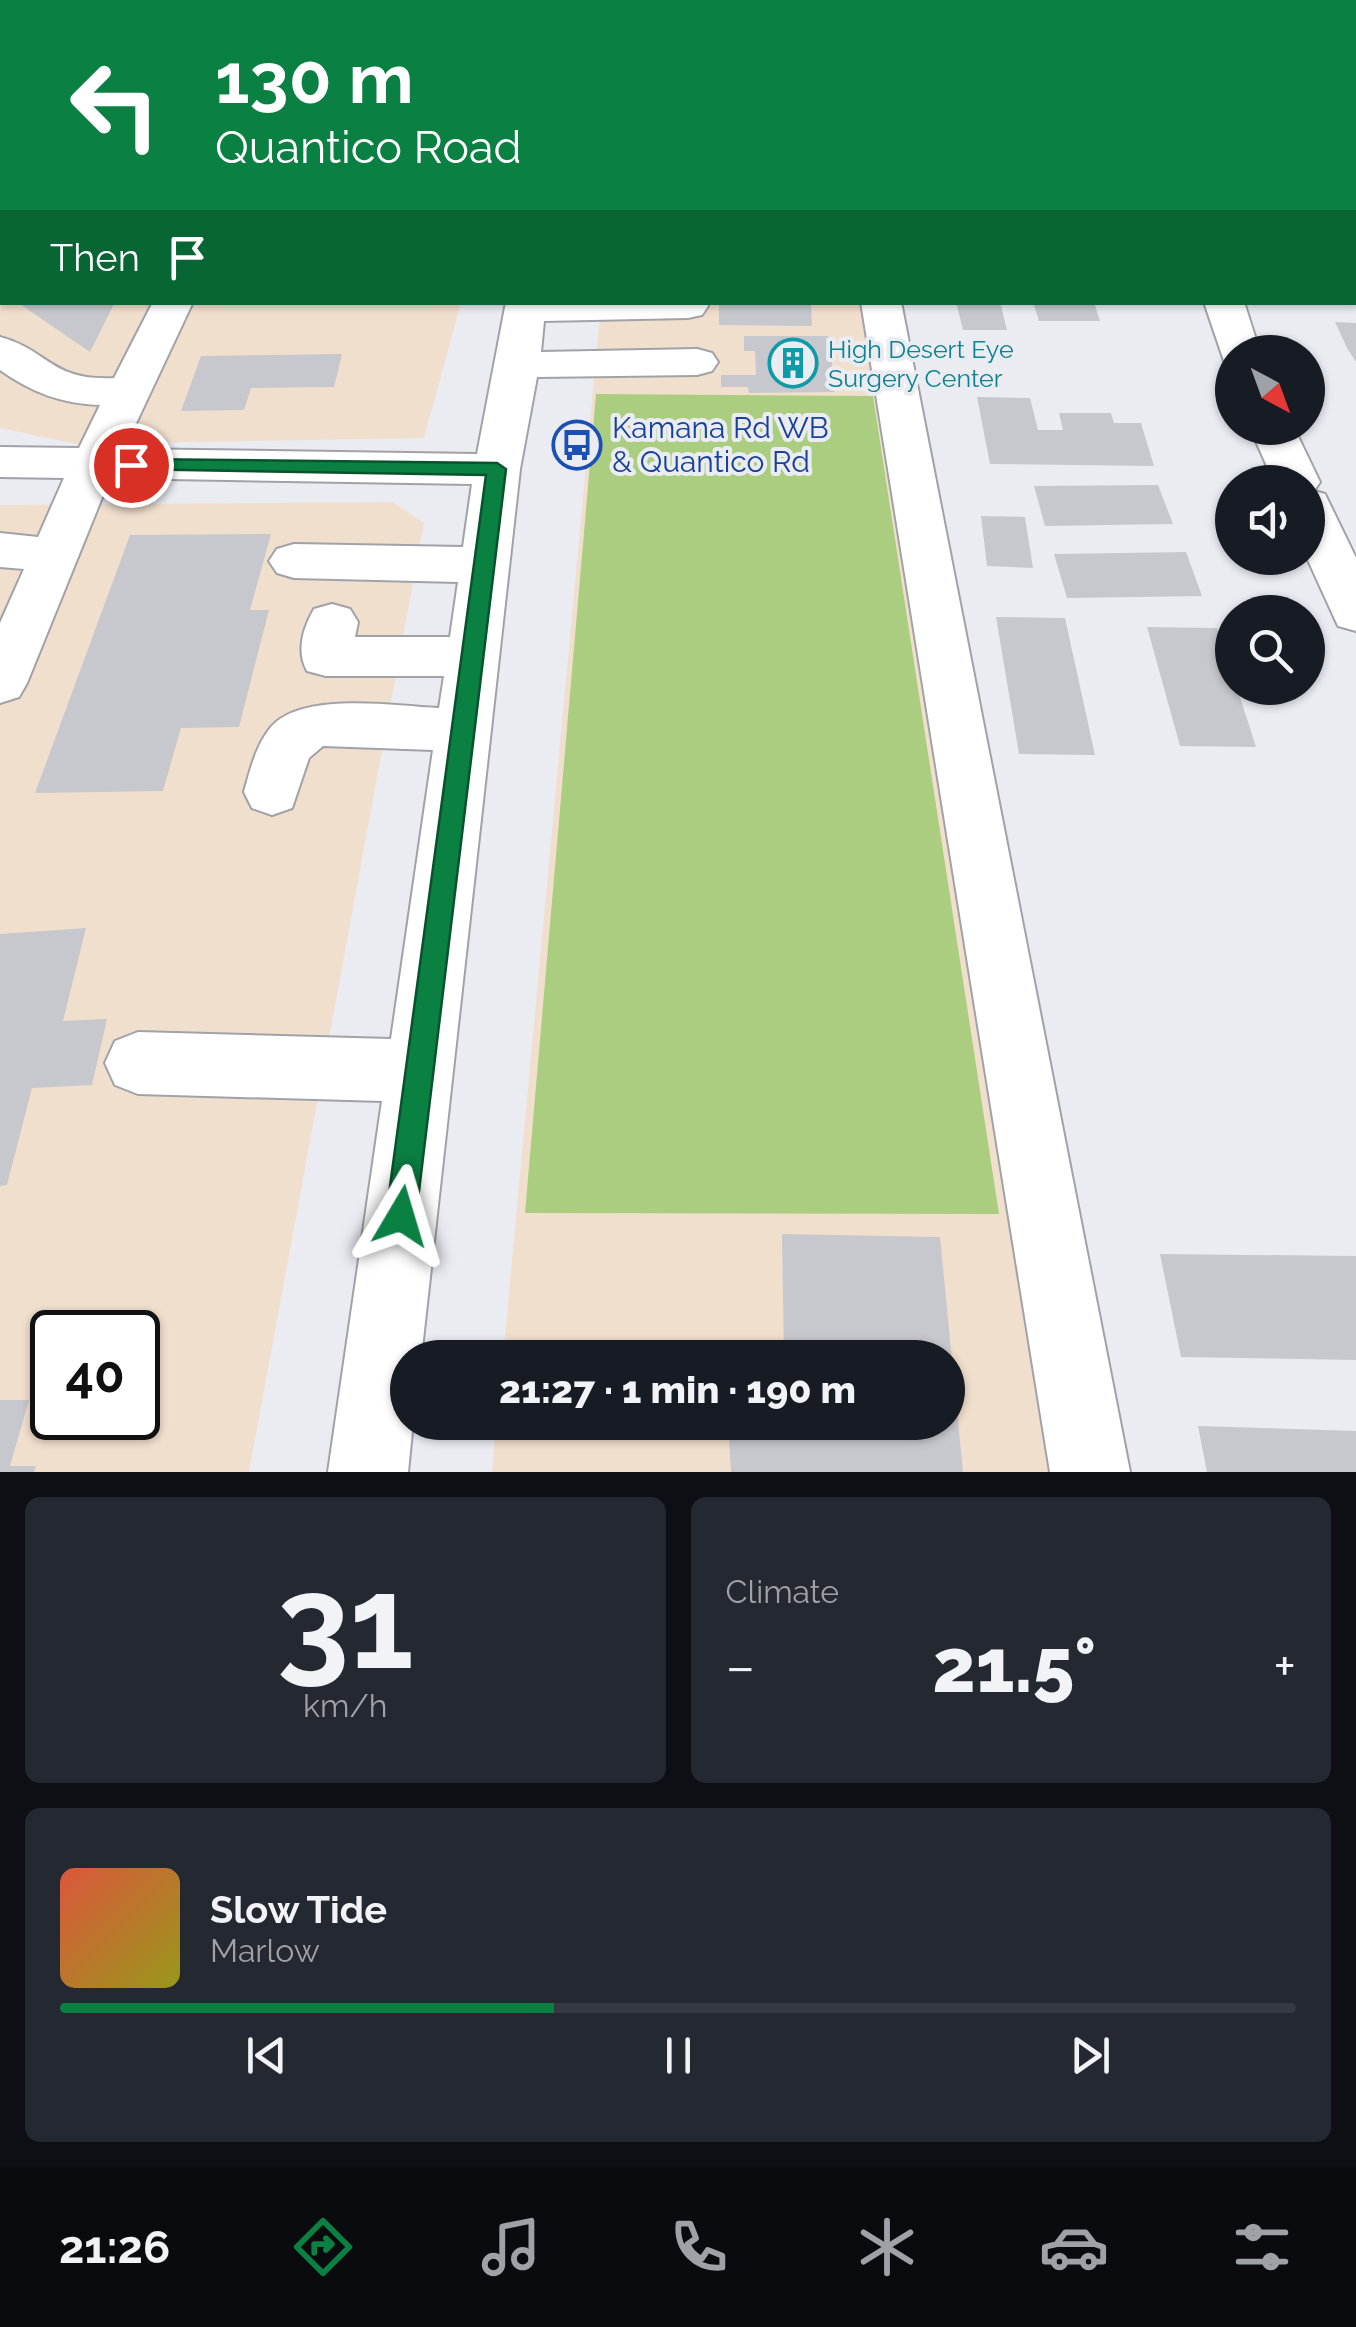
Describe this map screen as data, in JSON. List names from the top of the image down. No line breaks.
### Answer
{"places":{"building":["High Desert Eye Surgery Center"],"bus stop":["Kamana Rd WB & Quantico Rd"]},"north":"bottom right","page":{"turn":["130 m","Quantico Road"],"then":"Then","limit":"40","trip":"21:27 · 1 min · 190 m","tile":[["31","km/h"],"Climate"],"heat":["−","21.5°","+"],"song":["Slow Tide","Marlow"],"tabs":"21:26"}}
